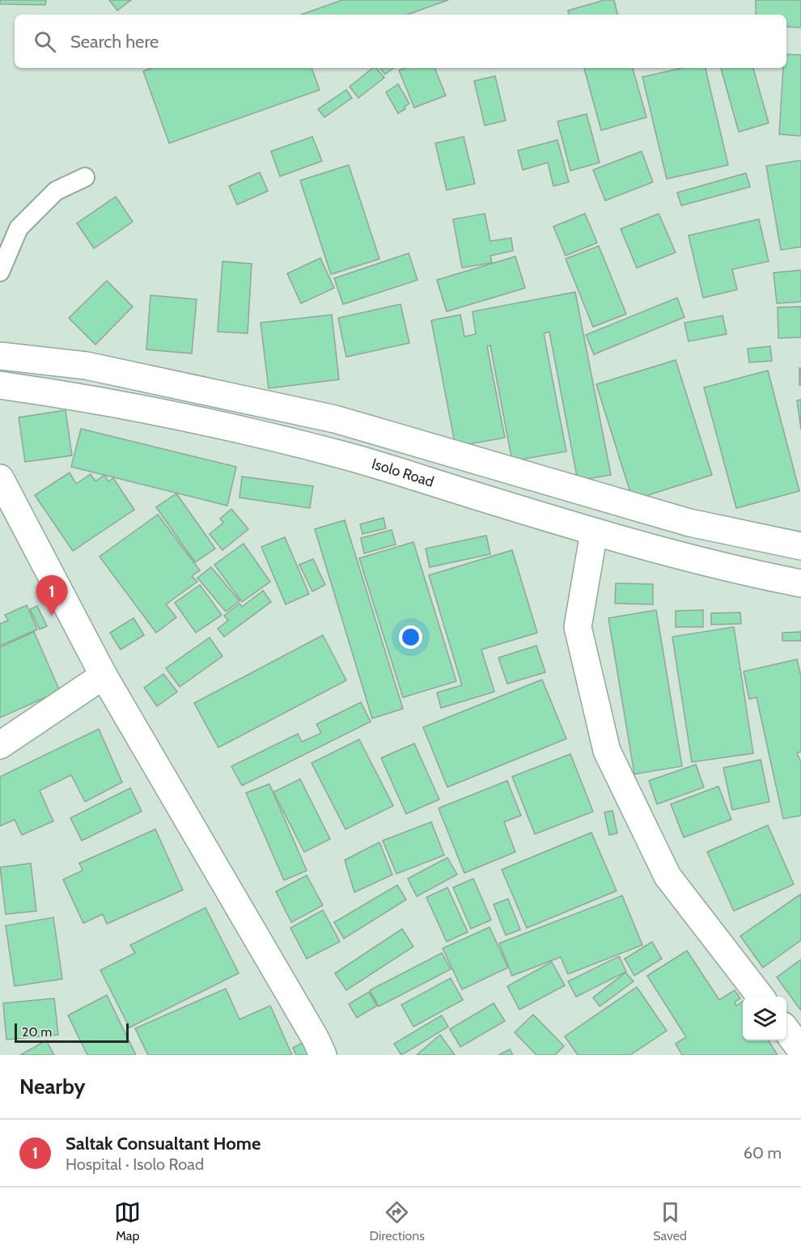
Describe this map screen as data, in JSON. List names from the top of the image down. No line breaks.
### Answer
{"streets":{"main road":["Isolo Road"]},"scale_bar":"20 m","page":{"search":"Search here","pins":"1","scale":"20 m","heading":"Nearby","list":[{"mark":"1","name":"Saltak Consualtant Home","note":"Hospital · Isolo Road","value":"60 m"}],"nav":["Map","Directions","Saved"]}}
